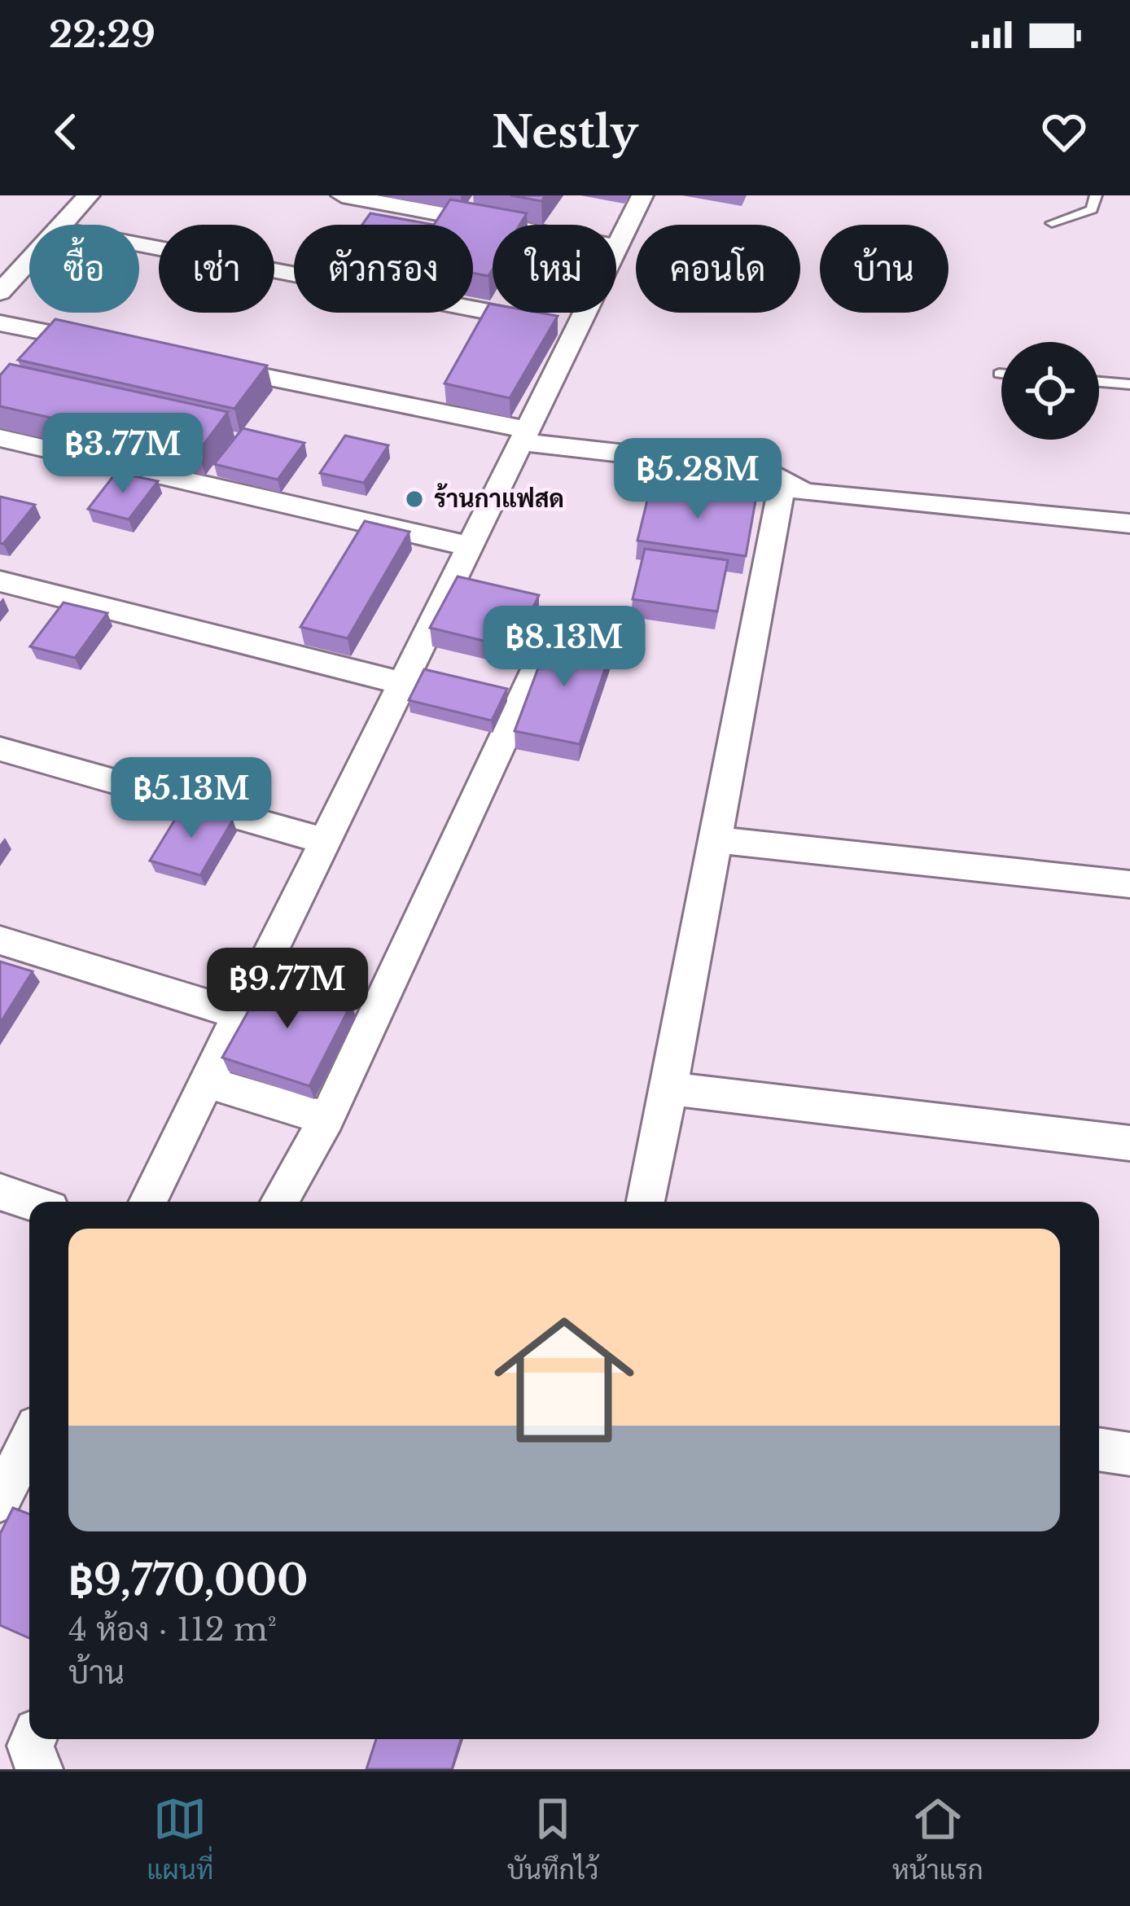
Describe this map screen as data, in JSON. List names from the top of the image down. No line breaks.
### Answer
{"places":["ร้านกาแฟสด"],"page":{"status":"22:29","header":"Nestly","chip":["ซื้อ","เช่า","ตัวกรอง","ใหม่","คอนโด","บ้าน"],"price":["฿3.77M","฿5.28M","฿8.13M","฿5.13M","฿9.77M"],"list":[{"name":"฿9,770,000","note":"4 ห้อง · 112 m² · บ้าน"}],"tabs":["แผนที่","บันทึกไว้","หน้าแรก"]}}
